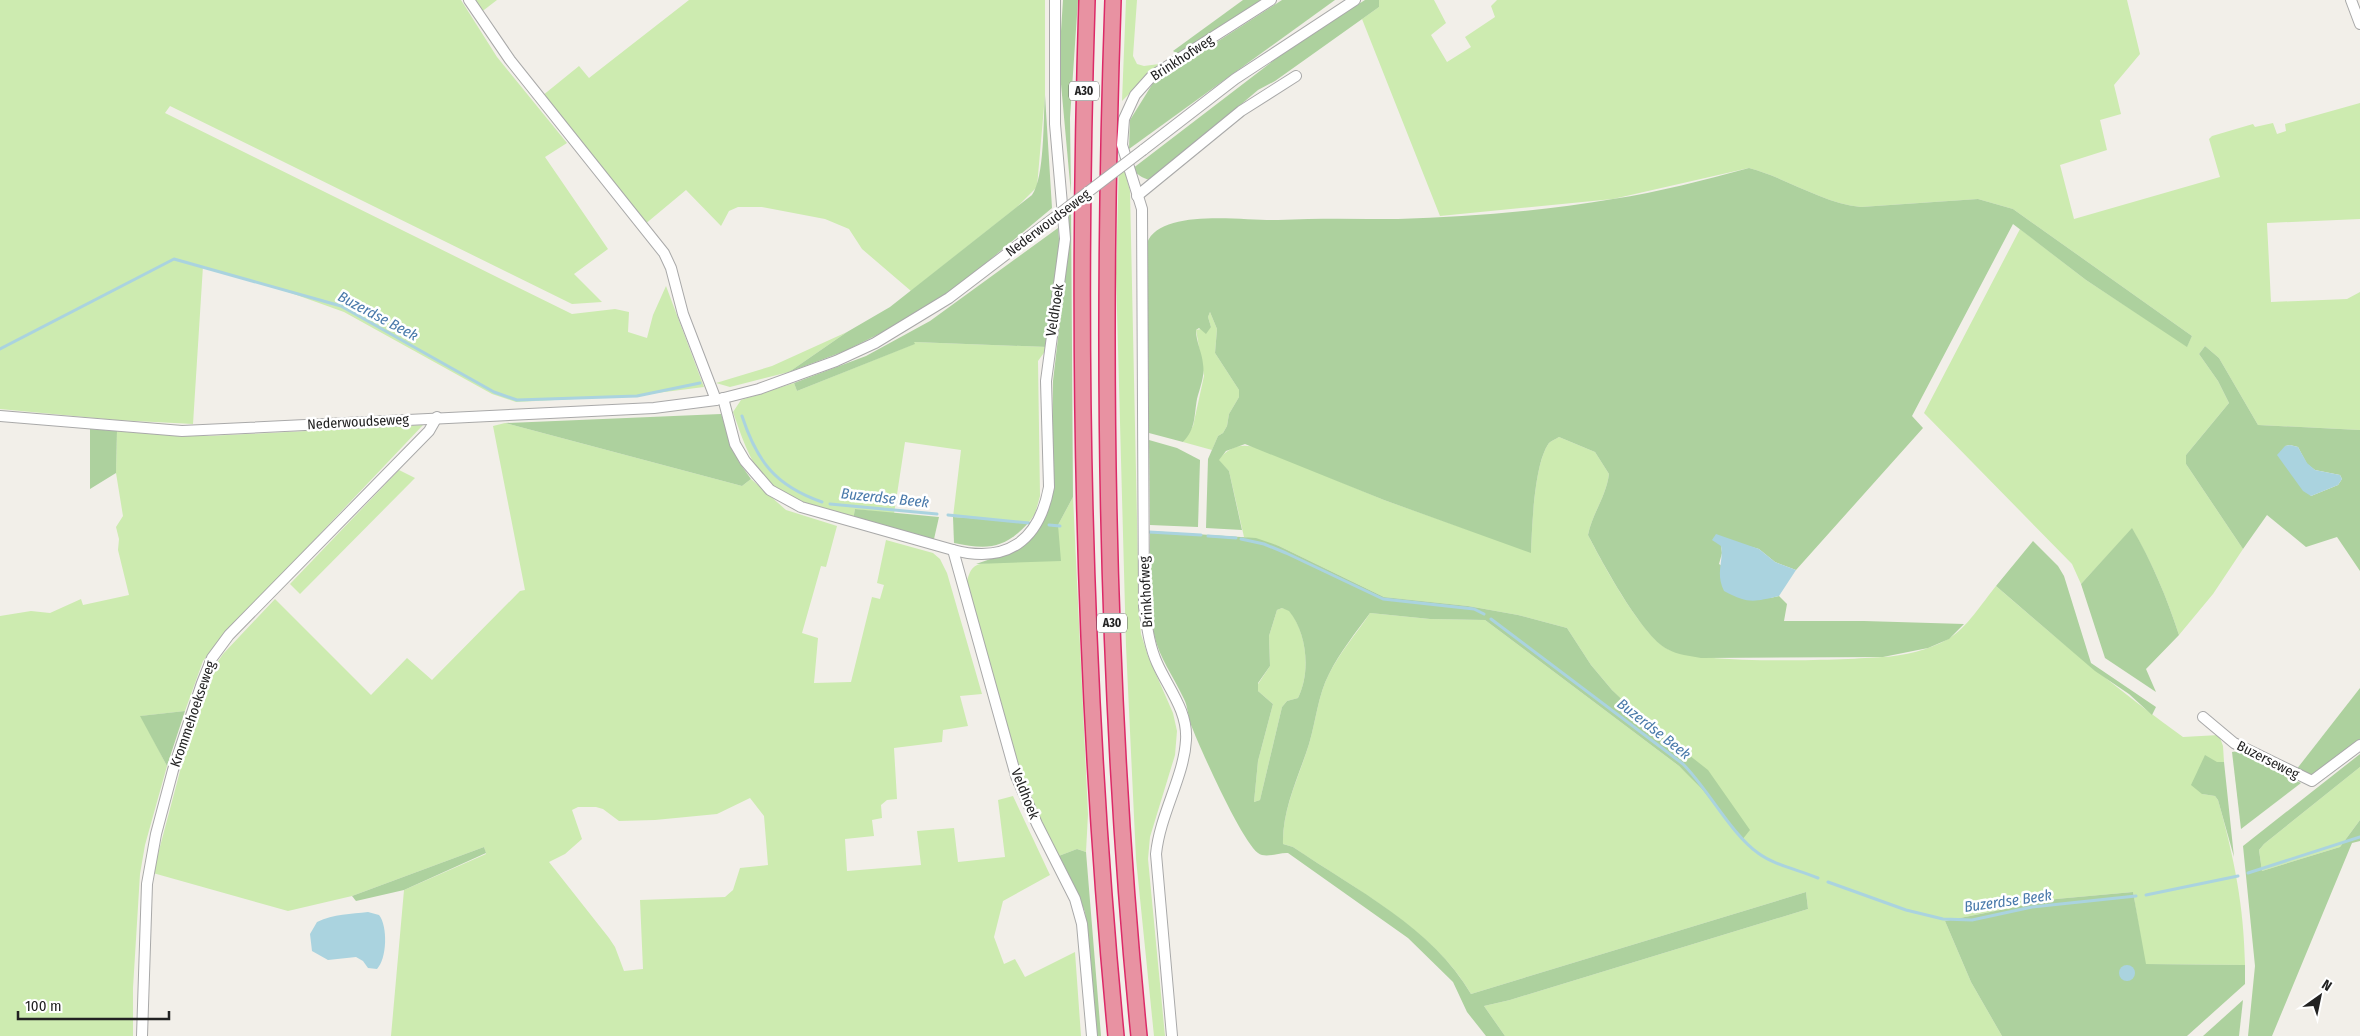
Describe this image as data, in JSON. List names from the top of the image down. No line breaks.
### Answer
{"streets":{"highway":["A30"],"street":["Brinkhofweg","Nederwoudseweg","Veldhoek","Krommehoekseweg","Buzerseweg"]},"crossings":[["Nederwoudseweg","Veldhoek"],["Nederwoudseweg","Krommehoekseweg"]],"water":["Buzerdse Beek"],"scale_bar":"100 m","north":"top right"}
